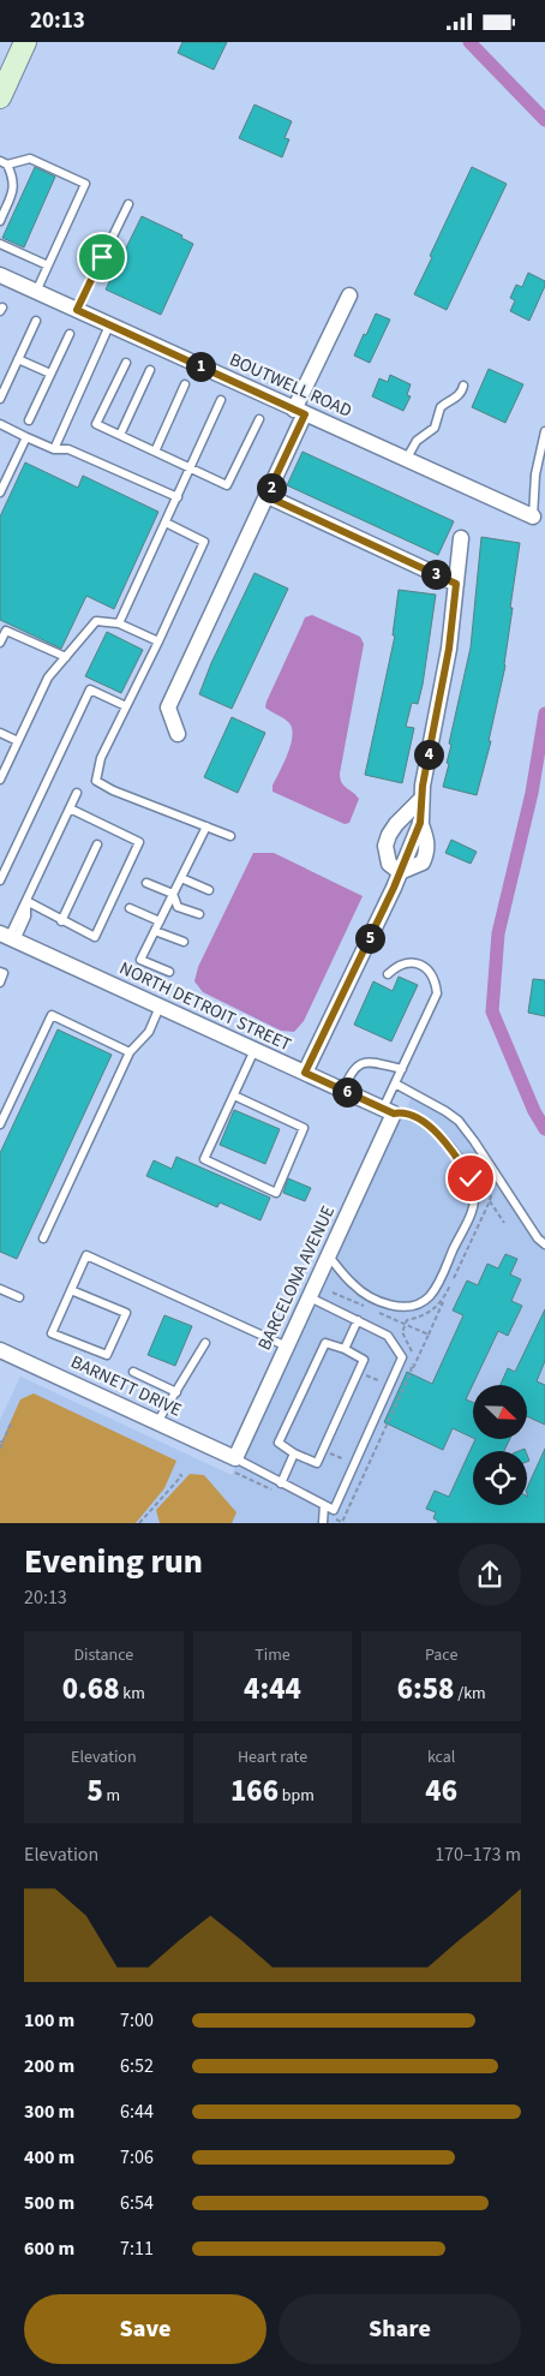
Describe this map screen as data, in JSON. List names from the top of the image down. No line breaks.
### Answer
{"streets":{"street":["BOUTWELL ROAD","NORTH DETROIT STREET","BARCELONA AVENUE","BARNETT DRIVE"]},"crossings":[["NORTH DETROIT STREET","BARCELONA AVENUE"],["BARCELONA AVENUE","BARNETT DRIVE"]],"north":"bottom right","page":{"status":"20:13","pins":["1","2","3","4","5","6"],"heading":["Evening run","20:13"],"stats":[["Distance","0.68 km"],["Time","4:44"],["Pace","6:58 /km"],["Elevation","5 m"],["Heart rate","166 bpm"],["kcal","46"]],"chart":["Elevation","170–173 m"],"list":[{"name":"100 m","note":"7:00"},{"name":"200 m","note":"6:52"},{"name":"300 m","note":"6:44"},{"name":"400 m","note":"7:06"},{"name":"500 m","note":"6:54"},{"name":"600 m","note":"7:11"}],"buttons":["Save","Share"]}}
